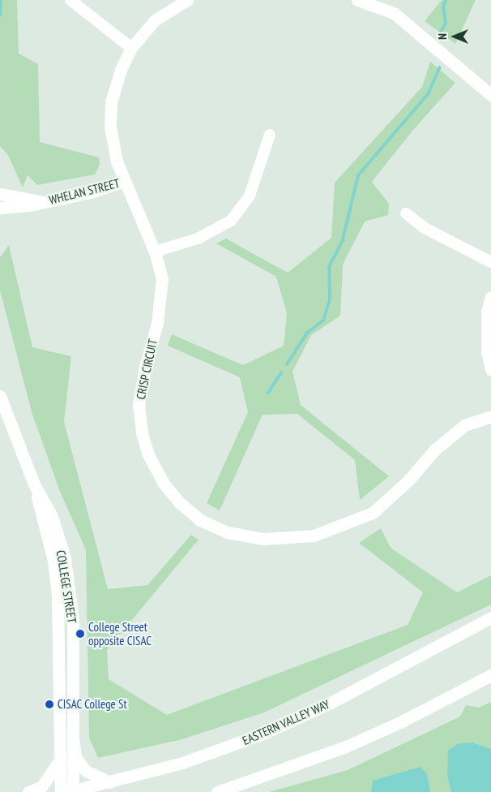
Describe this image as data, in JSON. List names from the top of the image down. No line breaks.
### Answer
{"streets":{"street":["WHELAN STREET","CRISP CIRCUIT","COLLEGE STREET","EASTERN VALLEY WAY"]},"crossings":[["WHELAN STREET","CRISP CIRCUIT"],["COLLEGE STREET","EASTERN VALLEY WAY"]],"places":["College Street opposite CISAC","CISAC College St"],"north":"left"}
